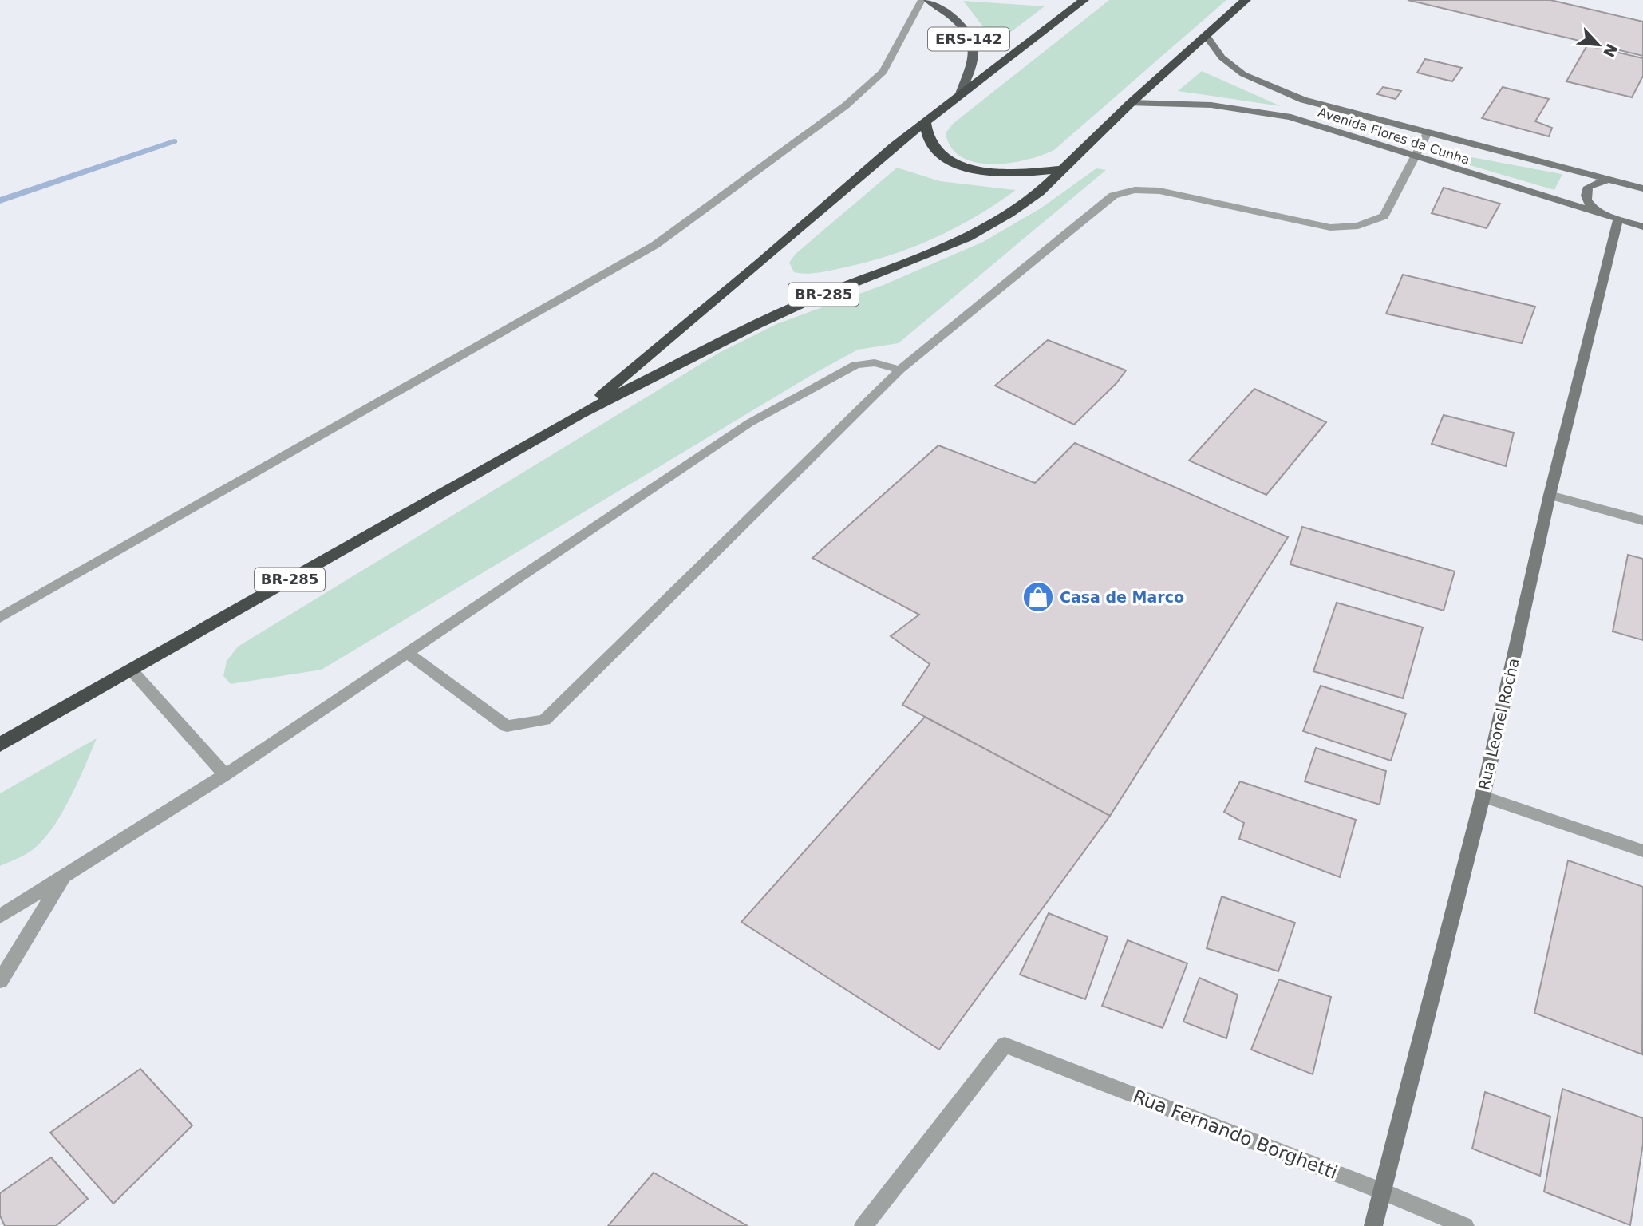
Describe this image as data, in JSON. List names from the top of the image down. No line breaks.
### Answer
{"streets":{"highway":["BR-285"],"main road":["ERS-142"],"street":["Avenida Flores da Cunha","Rua Leonel Rocha","Rua Fernando Borghetti"]},"crossings":[["ERS-142","BR-285"],["Avenida Flores da Cunha","BR-285"],["Avenida Flores da Cunha","Rua Leonel Rocha"],["Rua Leonel Rocha","Rua Fernando Borghetti"]],"places":{"shop":["Casa de Marco"]},"north":"bottom right"}
